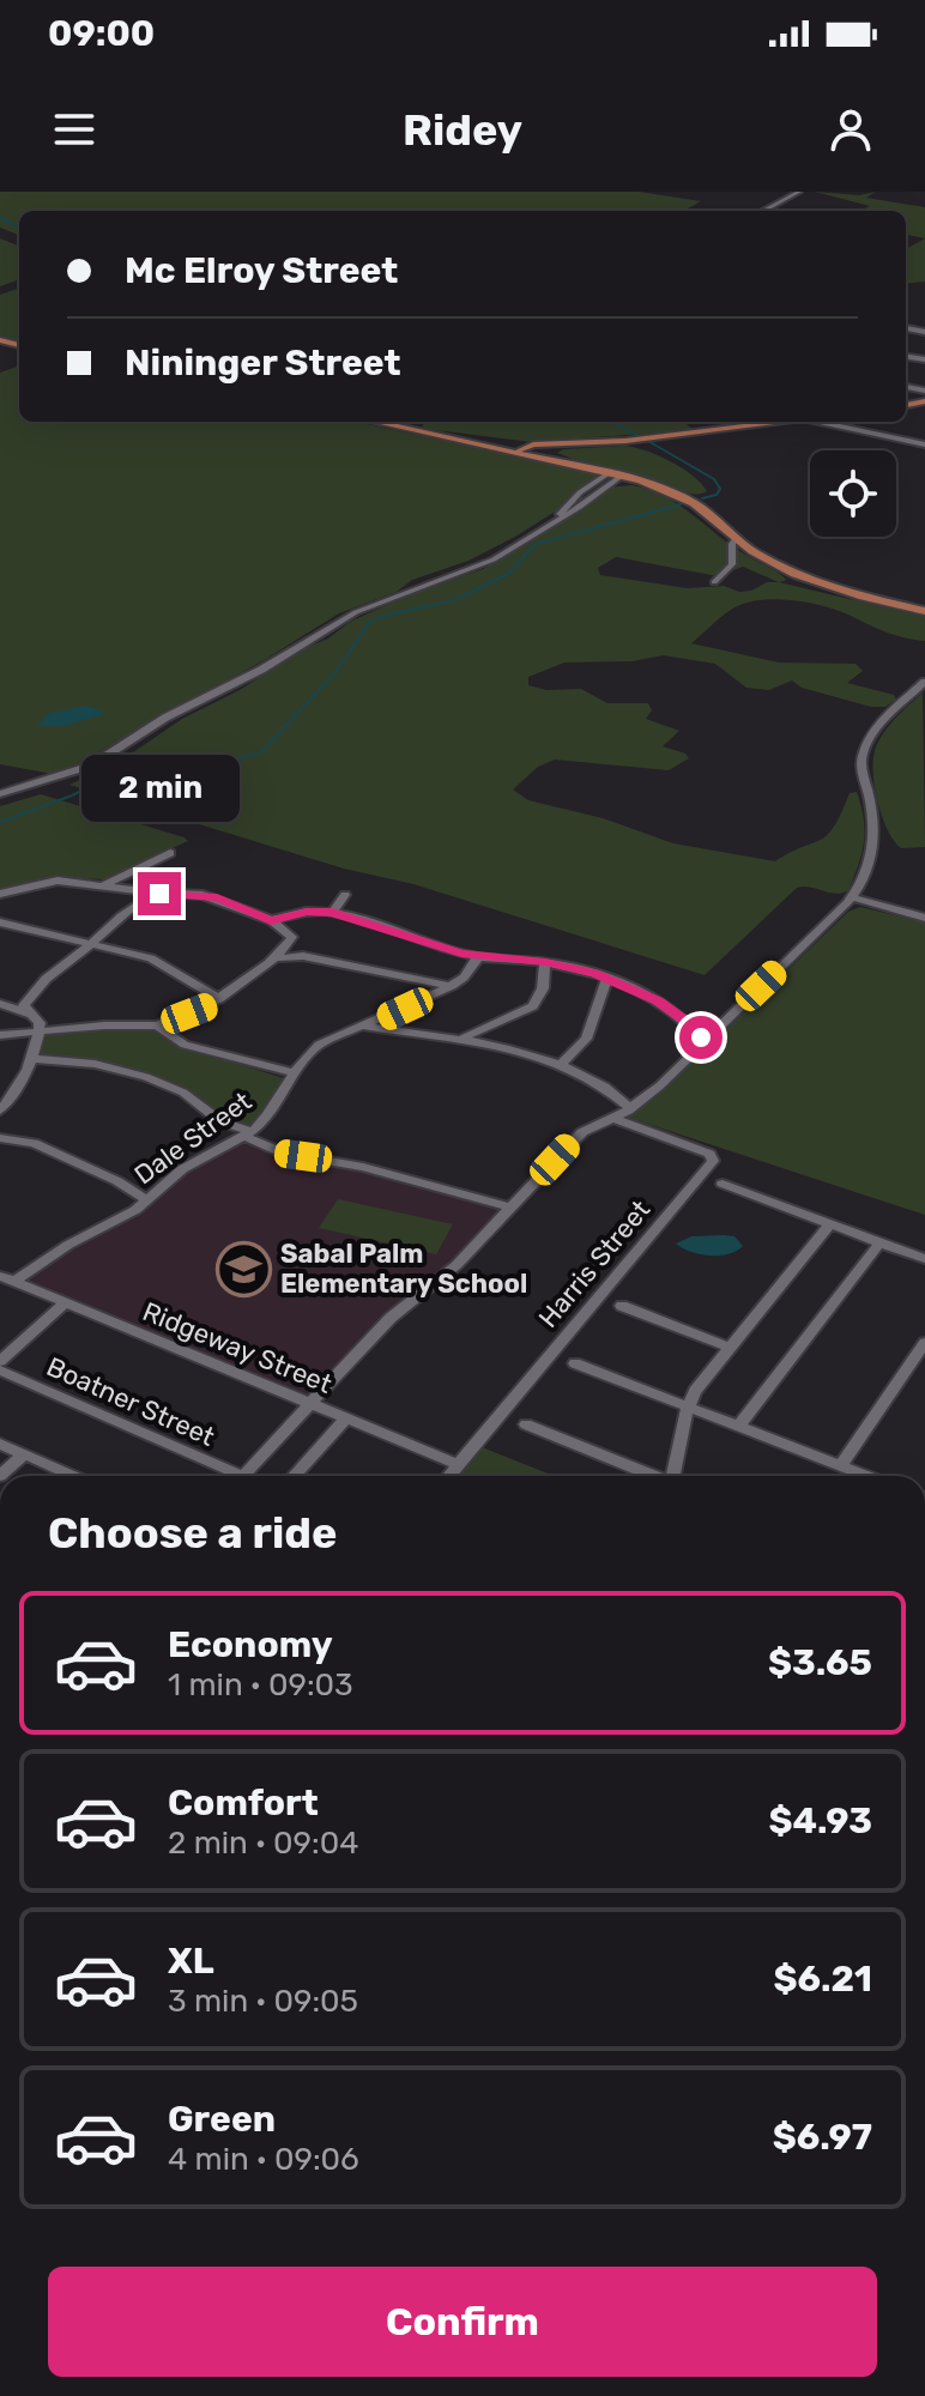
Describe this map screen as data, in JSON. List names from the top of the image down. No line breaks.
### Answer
{"streets":{"street":["Dale Street","Harris Street","Ridgeway Street","Boatner Street"]},"crossings":[["Dale Street","Ridgeway Street"],["Harris Street","Ridgeway Street"]],"places":{"school or university":["Sabal Palm Elementary School"]},"page":{"status":"09:00","header":"Ridey","banner":["Mc Elroy Street","Nininger Street"],"bubble":"2 min","heading":"Choose a ride","list":[{"name":"Economy","note":"1 min · 09:03","value":"$3.65"},{"name":"Comfort","note":"2 min · 09:04","value":"$4.93"},{"name":"XL","note":"3 min · 09:05","value":"$6.21"},{"name":"Green","note":"4 min · 09:06","value":"$6.97"}],"buttons":"Confirm"}}
